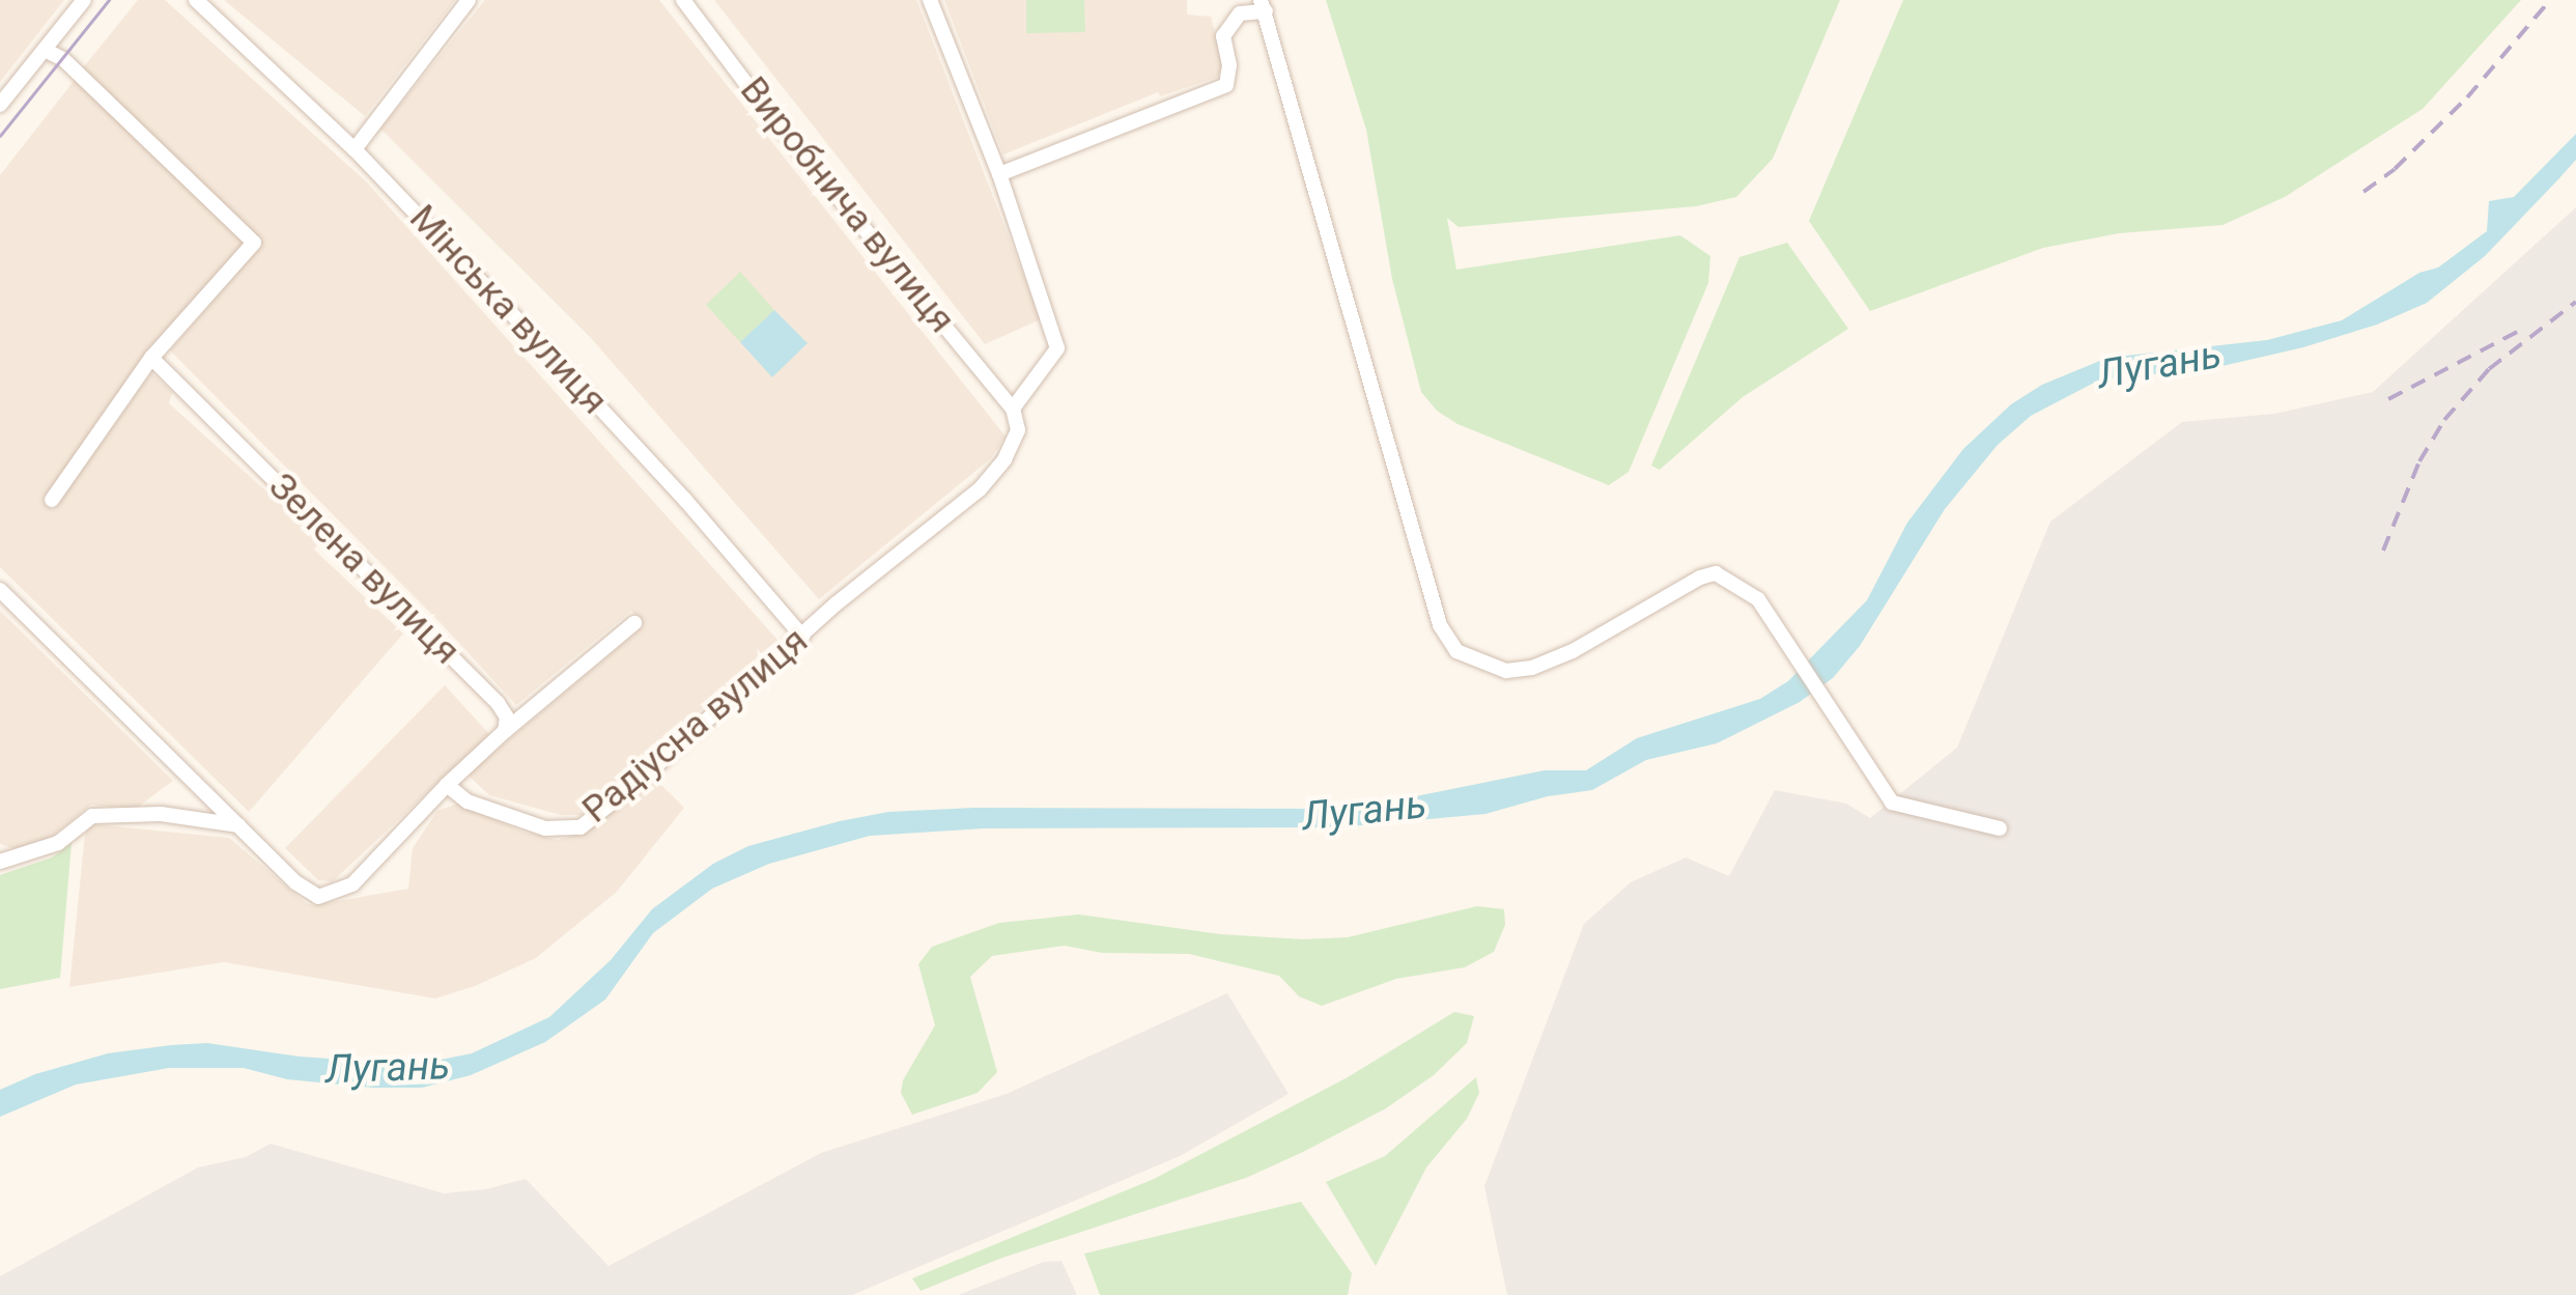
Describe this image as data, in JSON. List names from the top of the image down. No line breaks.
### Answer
{"streets":{"street":["Виробнича вулиця","Мінська вулиця","Зелена вулиця","Радіусна вулиця"]},"crossings":[["Виробнича вулиця","Радіусна вулиця"],["Мінська вулиця","Радіусна вулиця"]],"water":["Лугань"]}
